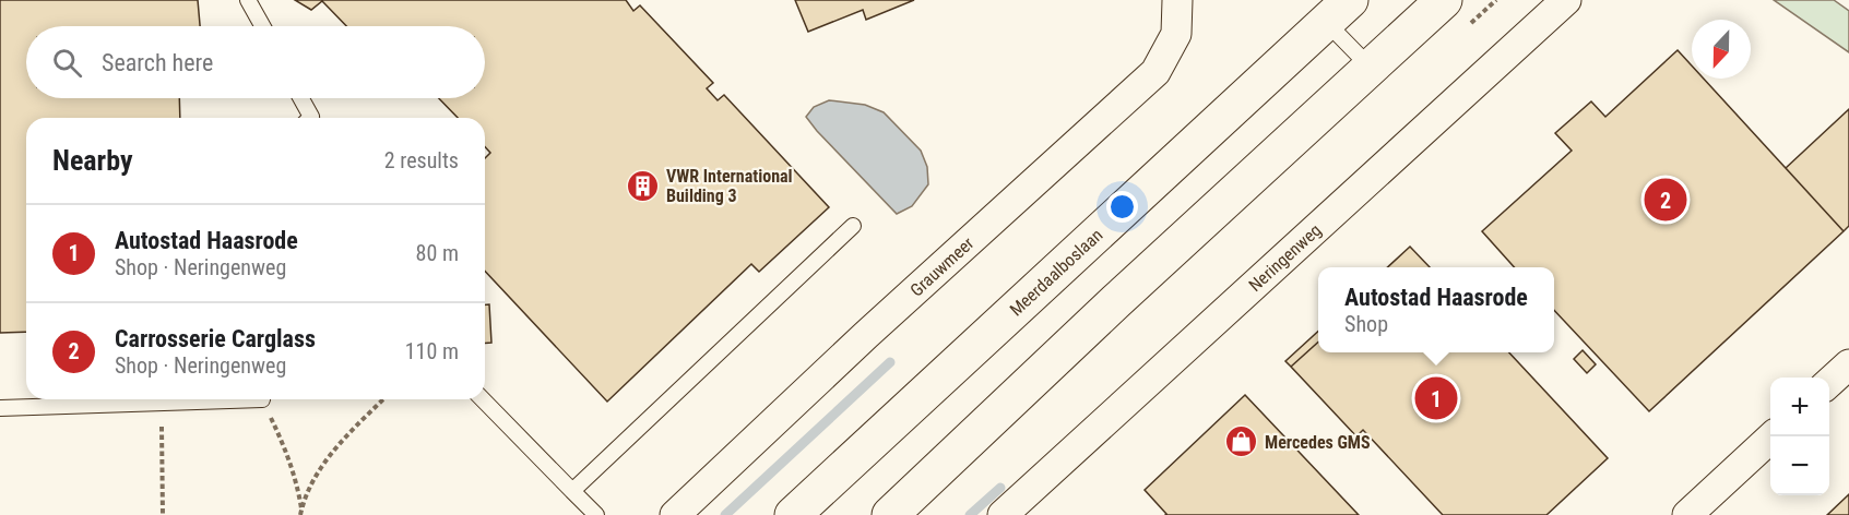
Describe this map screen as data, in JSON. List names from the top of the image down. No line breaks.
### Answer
{"streets":{"highway":["Meerdaalboslaan"],"street":["Neringenweg","Grauwmeer"]},"places":{"building":["VWR International Building 3"],"shop":["Mercedes GMS"]},"north":"bottom","page":{"search":"Search here","heading":["Nearby","2 results"],"pins":["2","1"],"list":[{"mark":"1","name":"Autostad Haasrode","note":"Shop · Neringenweg","value":"80 m"},{"mark":"2","name":"Carrosserie Carglass","note":"Shop · Neringenweg","value":"110 m"}],"popup":["Autostad Haasrode","Shop"],"map_buttons":["+","−"]}}
